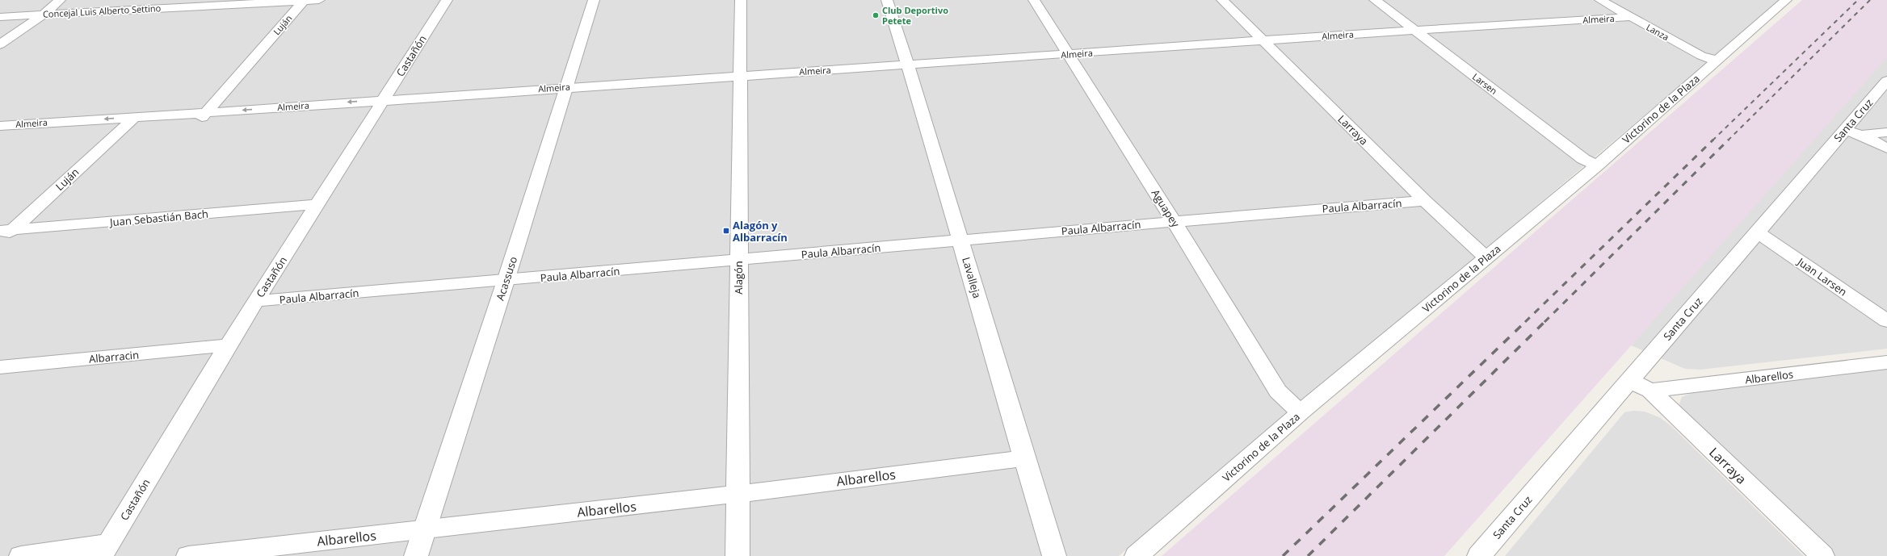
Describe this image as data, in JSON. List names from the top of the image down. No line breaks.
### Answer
{"streets":{"street":["Concejal Luis Alberto Settino","Almeira","Luján","Lanza","Castañón","Larsen","Victorino de la Plaza","Santa Cruz","Larraya","Paula Albarracín","Aguapey","Juan Sebastián Bach","Juan Larsen","Alagón","Lavalleja","Acassuso","Albarracin","Albarellos"]},"crossings":[["Concejal Luis Alberto Settino","Luján"],["Almeira","Luján"],["Almeira","Lanza"],["Almeira","Castañón"],["Almeira","Larsen"],["Almeira","Larraya"],["Almeira","Aguapey"],["Almeira","Alagón"],["Almeira","Lavalleja"],["Almeira","Acassuso"],["Luján","Juan Sebastián Bach"],["Lanza","Victorino de la Plaza"],["Castañón","Paula Albarracín"],["Castañón","Juan Sebastián Bach"],["Castañón","Albarracin"],["Larsen","Victorino de la Plaza"],["Victorino de la Plaza","Larraya"],["Victorino de la Plaza","Aguapey"],["Santa Cruz","Larraya"],["Santa Cruz","Juan Larsen"],["Larraya","Paula Albarracín"],["Larraya","Albarellos"],["Paula Albarracín","Aguapey"],["Paula Albarracín","Alagón"],["Paula Albarracín","Lavalleja"],["Paula Albarracín","Acassuso"],["Alagón","Albarellos"],["Lavalleja","Albarellos"],["Acassuso","Albarellos"]],"places":{"other":["Club Deportivo Petete"],"transit":["Alagón y Albarracín"]}}
